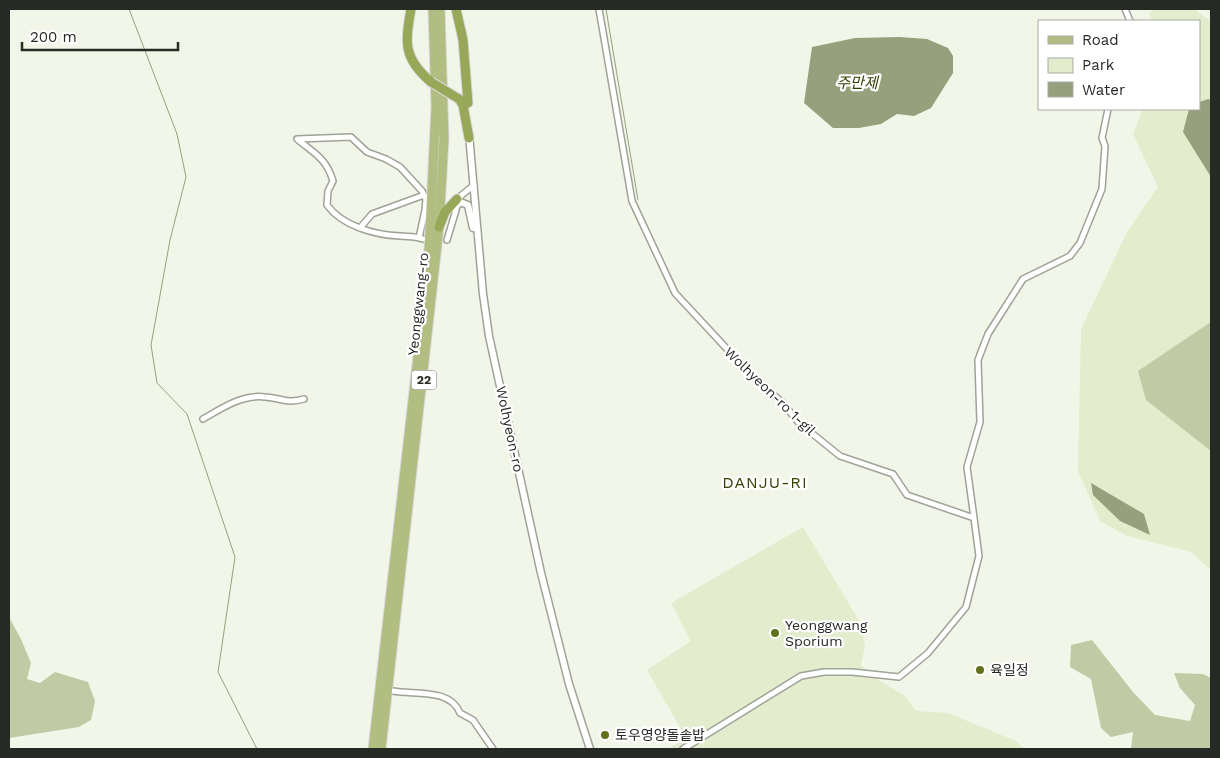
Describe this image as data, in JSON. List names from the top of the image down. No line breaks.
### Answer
{"streets":{"main road":["Yeonggwang-ro","22"],"street":["Wolhyeon-ro 1-gil","Wolhyeon-ro"]},"districts":["DANJU-RI"],"water":["주만제"],"places":["Yeonggwang Sporium","육일정","토우영양돌솥밥"],"legend":["Road","Park","Water"],"scale_bar":"200 m"}
